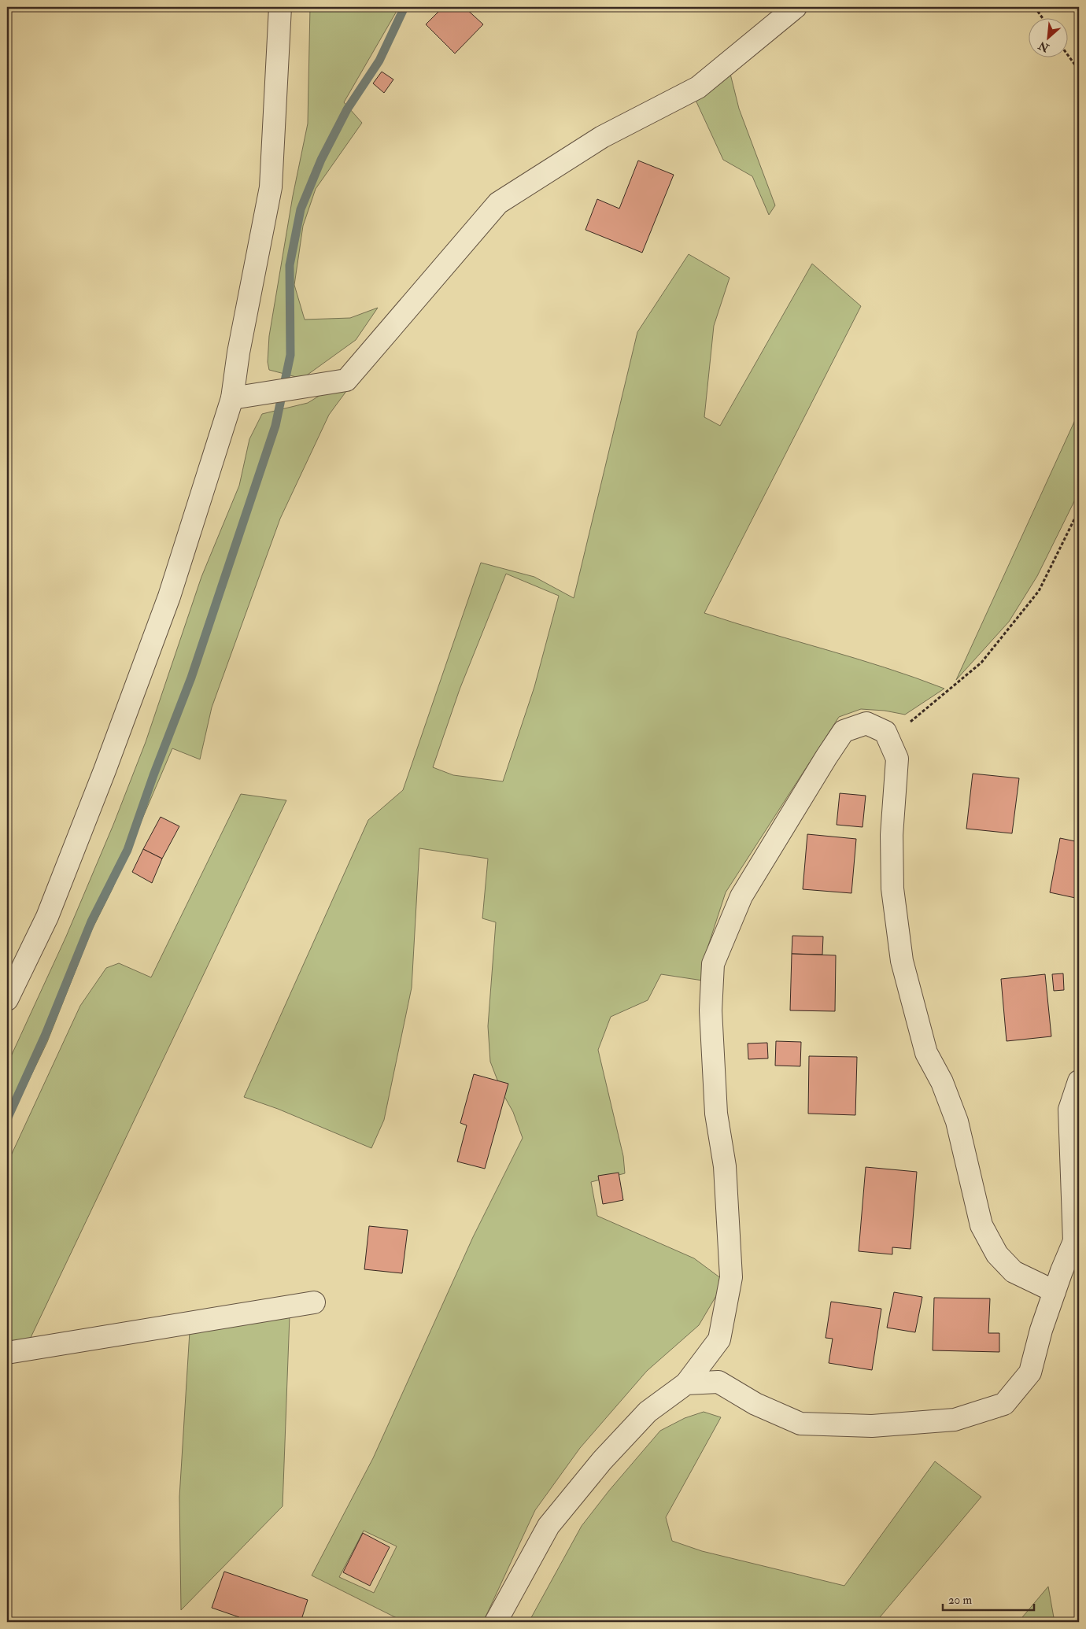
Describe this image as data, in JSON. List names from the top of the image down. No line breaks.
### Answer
{"scale_bar":"20 m","north":"bottom left"}
